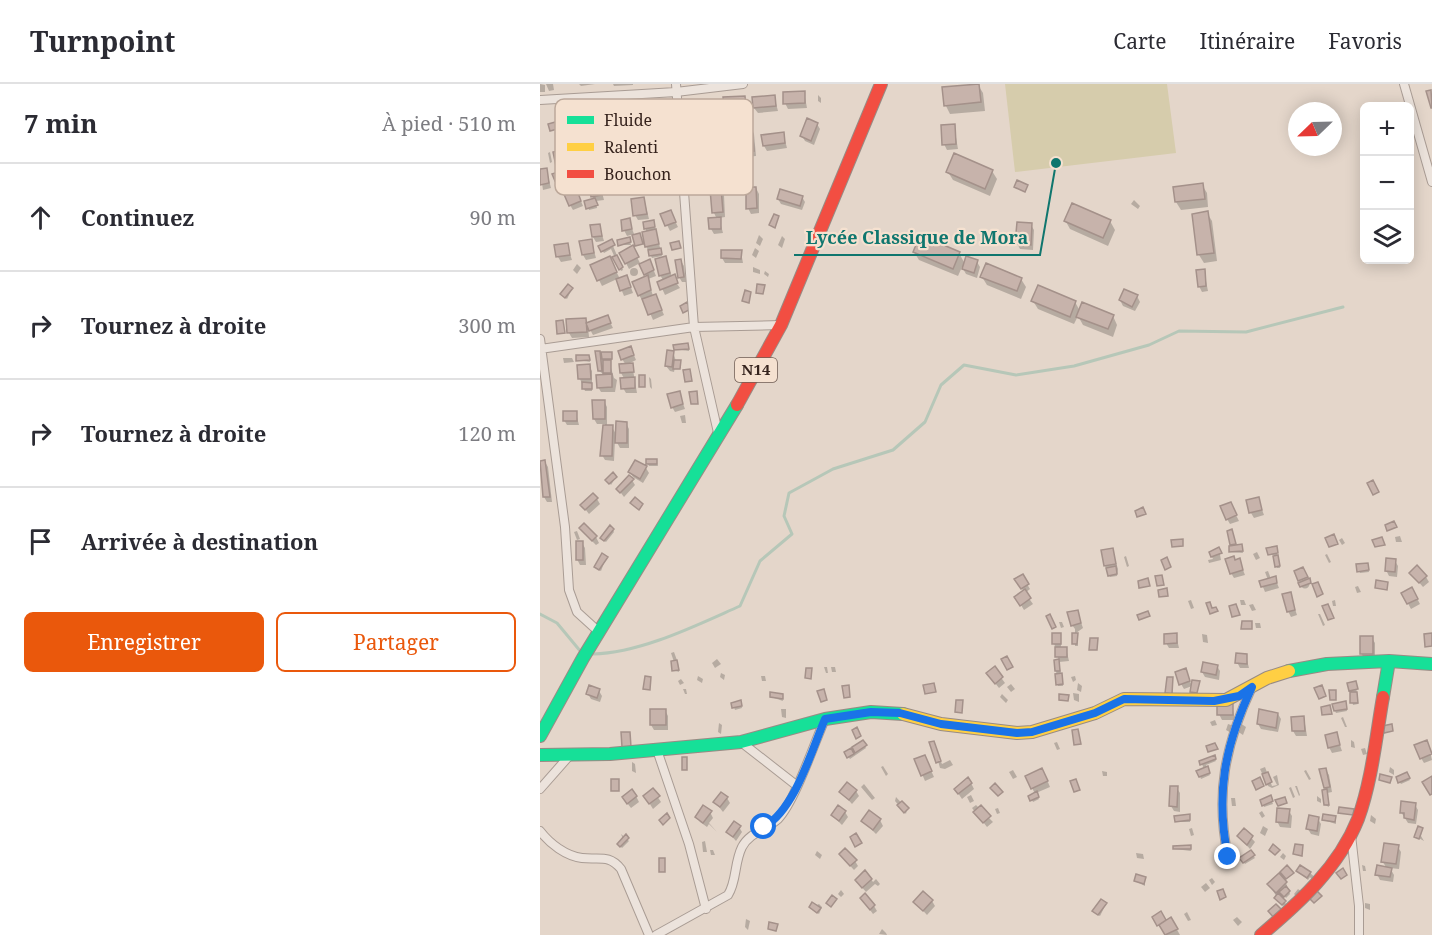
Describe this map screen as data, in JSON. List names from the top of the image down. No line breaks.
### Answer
{"streets":{"main road":["N14"]},"places":["Lycée Classique de Mora"],"legend":["Fluide","Ralenti","Bouchon"],"north":"bottom left","page":{"header":"Turnpoint","nav":["Carte","Itinéraire","Favoris"],"heading":["7 min","À pied · 510 m"],"map_buttons":["+","−"],"list":[["Continuez","90 m"],["Tournez à droite","300 m"],["Tournez à droite","120 m"],"Arrivée à destination"],"buttons":["Enregistrer","Partager"]}}
